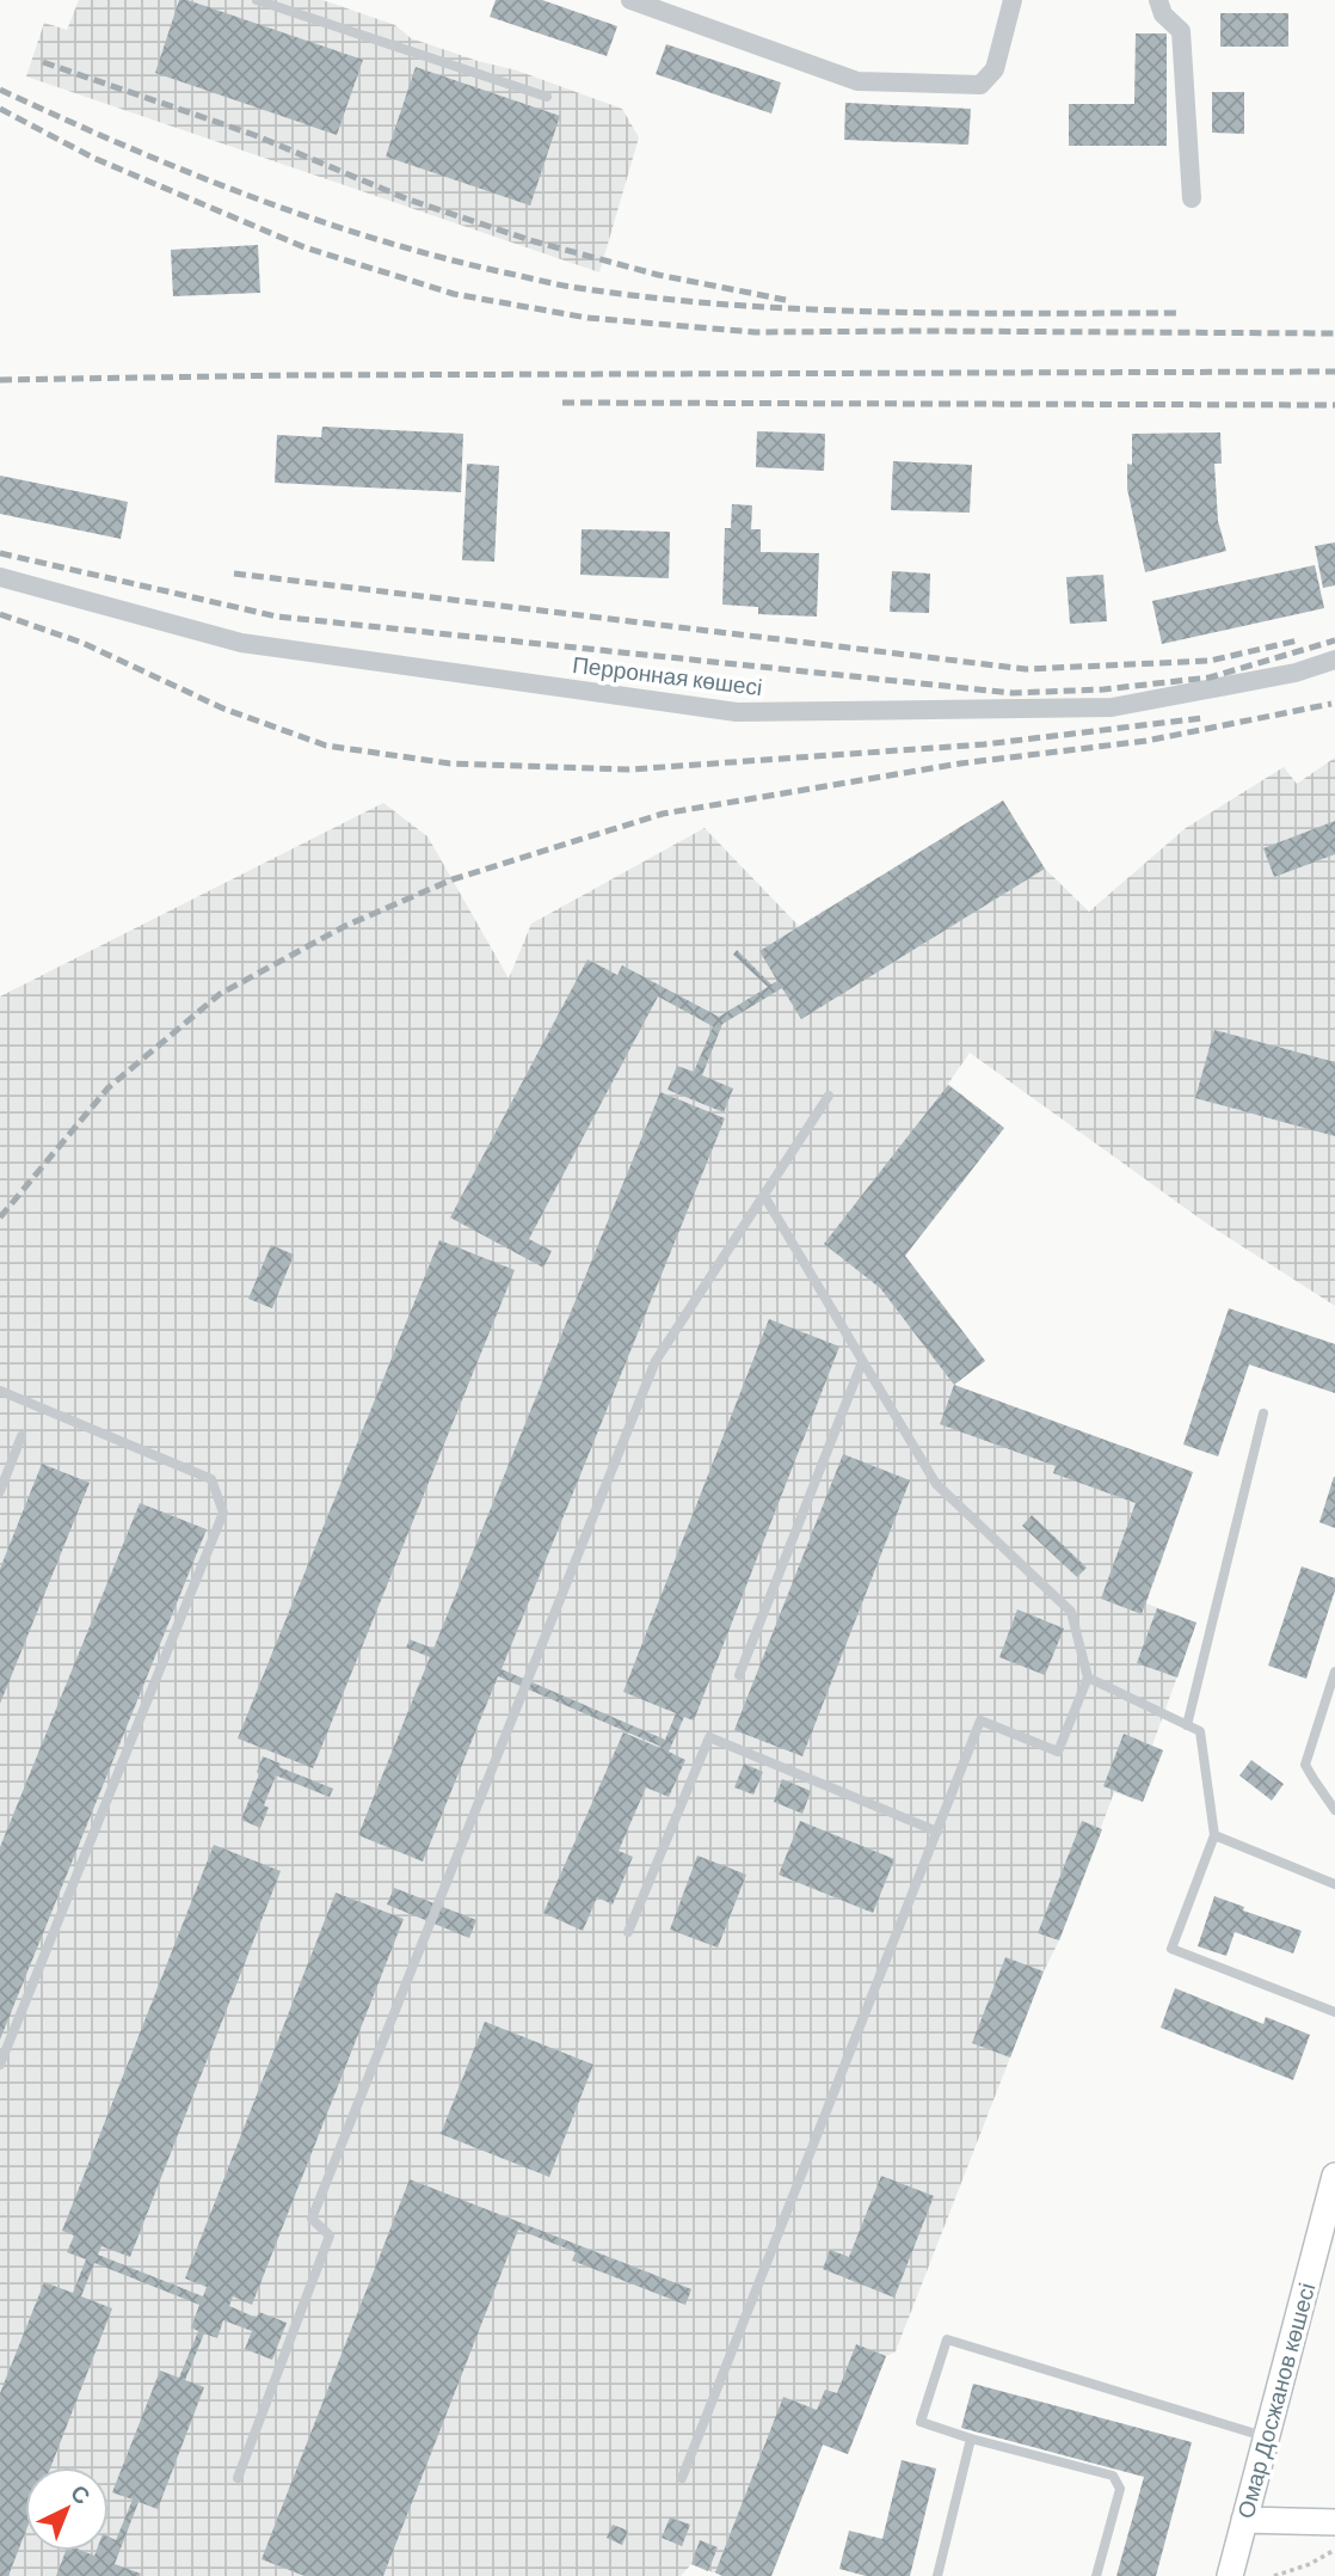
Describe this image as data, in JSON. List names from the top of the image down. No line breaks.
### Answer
{"streets":{"street":["Перронная көшесі","Омар Досжанов көшесі"]},"north":"top right"}
